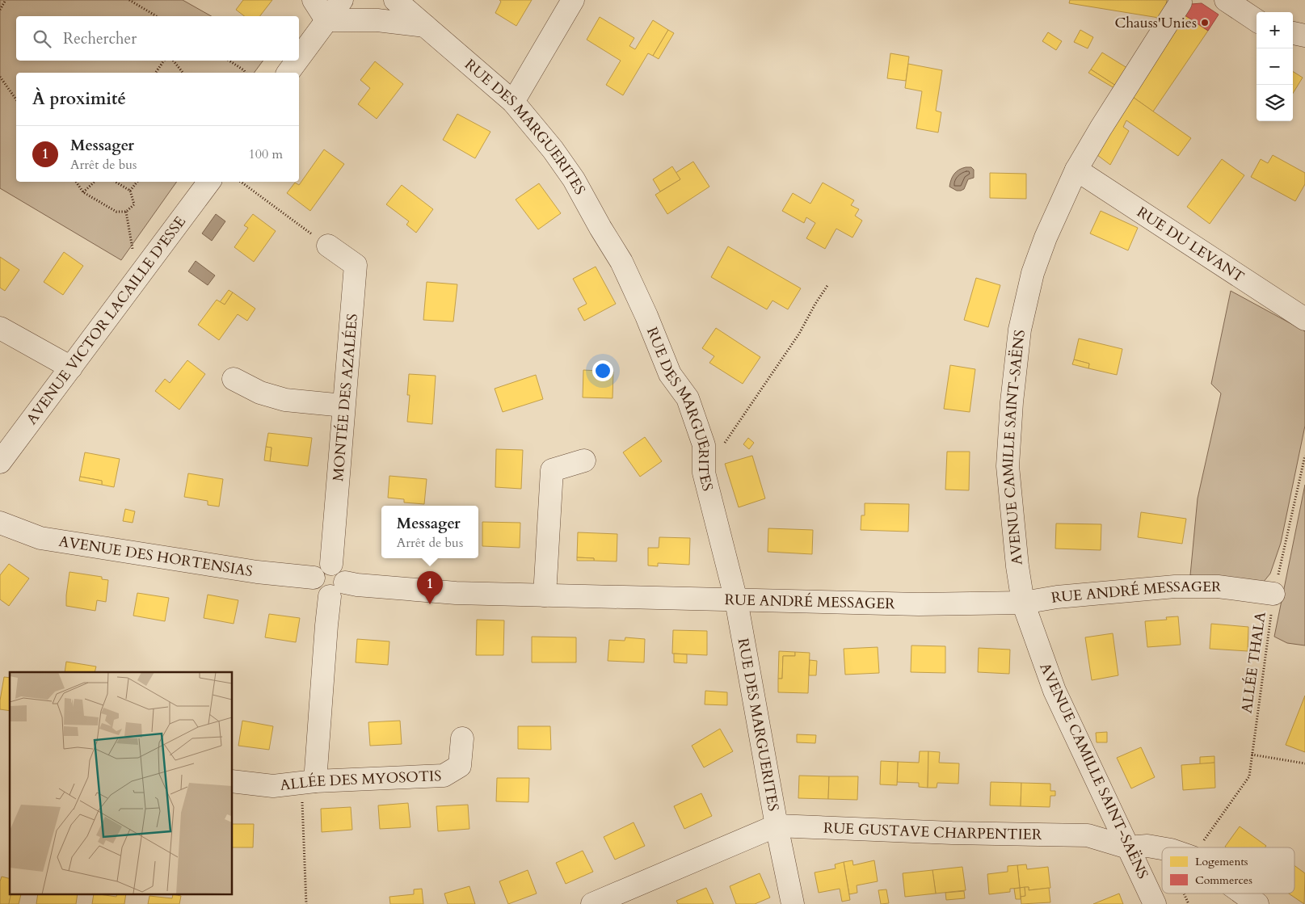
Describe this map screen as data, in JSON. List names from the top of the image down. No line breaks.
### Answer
{"streets":{"street":["RUE DES MARGUERITES","RUE DU LEVANT","AVENUE VICTOR LACAILLE D'ESSE","MONTÉE DES AZALÉES","AVENUE CAMILLE SAINT-SAËNS","AVENUE DES HORTENSIAS","RUE ANDRÉ MESSAGER","ALLÉE DES MYOSOTIS","RUE GUSTAVE CHARPENTIER"],"path":["ALLÉE THALA"]},"crossings":[["RUE DES MARGUERITES","RUE ANDRÉ MESSAGER"],["RUE DES MARGUERITES","RUE GUSTAVE CHARPENTIER"],["RUE DU LEVANT","AVENUE CAMILLE SAINT-SAËNS"],["MONTÉE DES AZALÉES","AVENUE DES HORTENSIAS"],["MONTÉE DES AZALÉES","RUE ANDRÉ MESSAGER"],["AVENUE CAMILLE SAINT-SAËNS","RUE ANDRÉ MESSAGER"],["AVENUE CAMILLE SAINT-SAËNS","RUE GUSTAVE CHARPENTIER"],["AVENUE DES HORTENSIAS","RUE ANDRÉ MESSAGER"],["RUE ANDRÉ MESSAGER","ALLÉE THALA"]],"places":["Chauss'Unies"],"legend":["Logements","Commerces"],"page":{"map_buttons":["+","−"],"search":"Rechercher","heading":"À proximité","list":[{"mark":"1","name":"Messager","note":"Arrêt de bus","value":"100 m"}],"popup":["Messager","Arrêt de bus"],"pins":"1"}}
